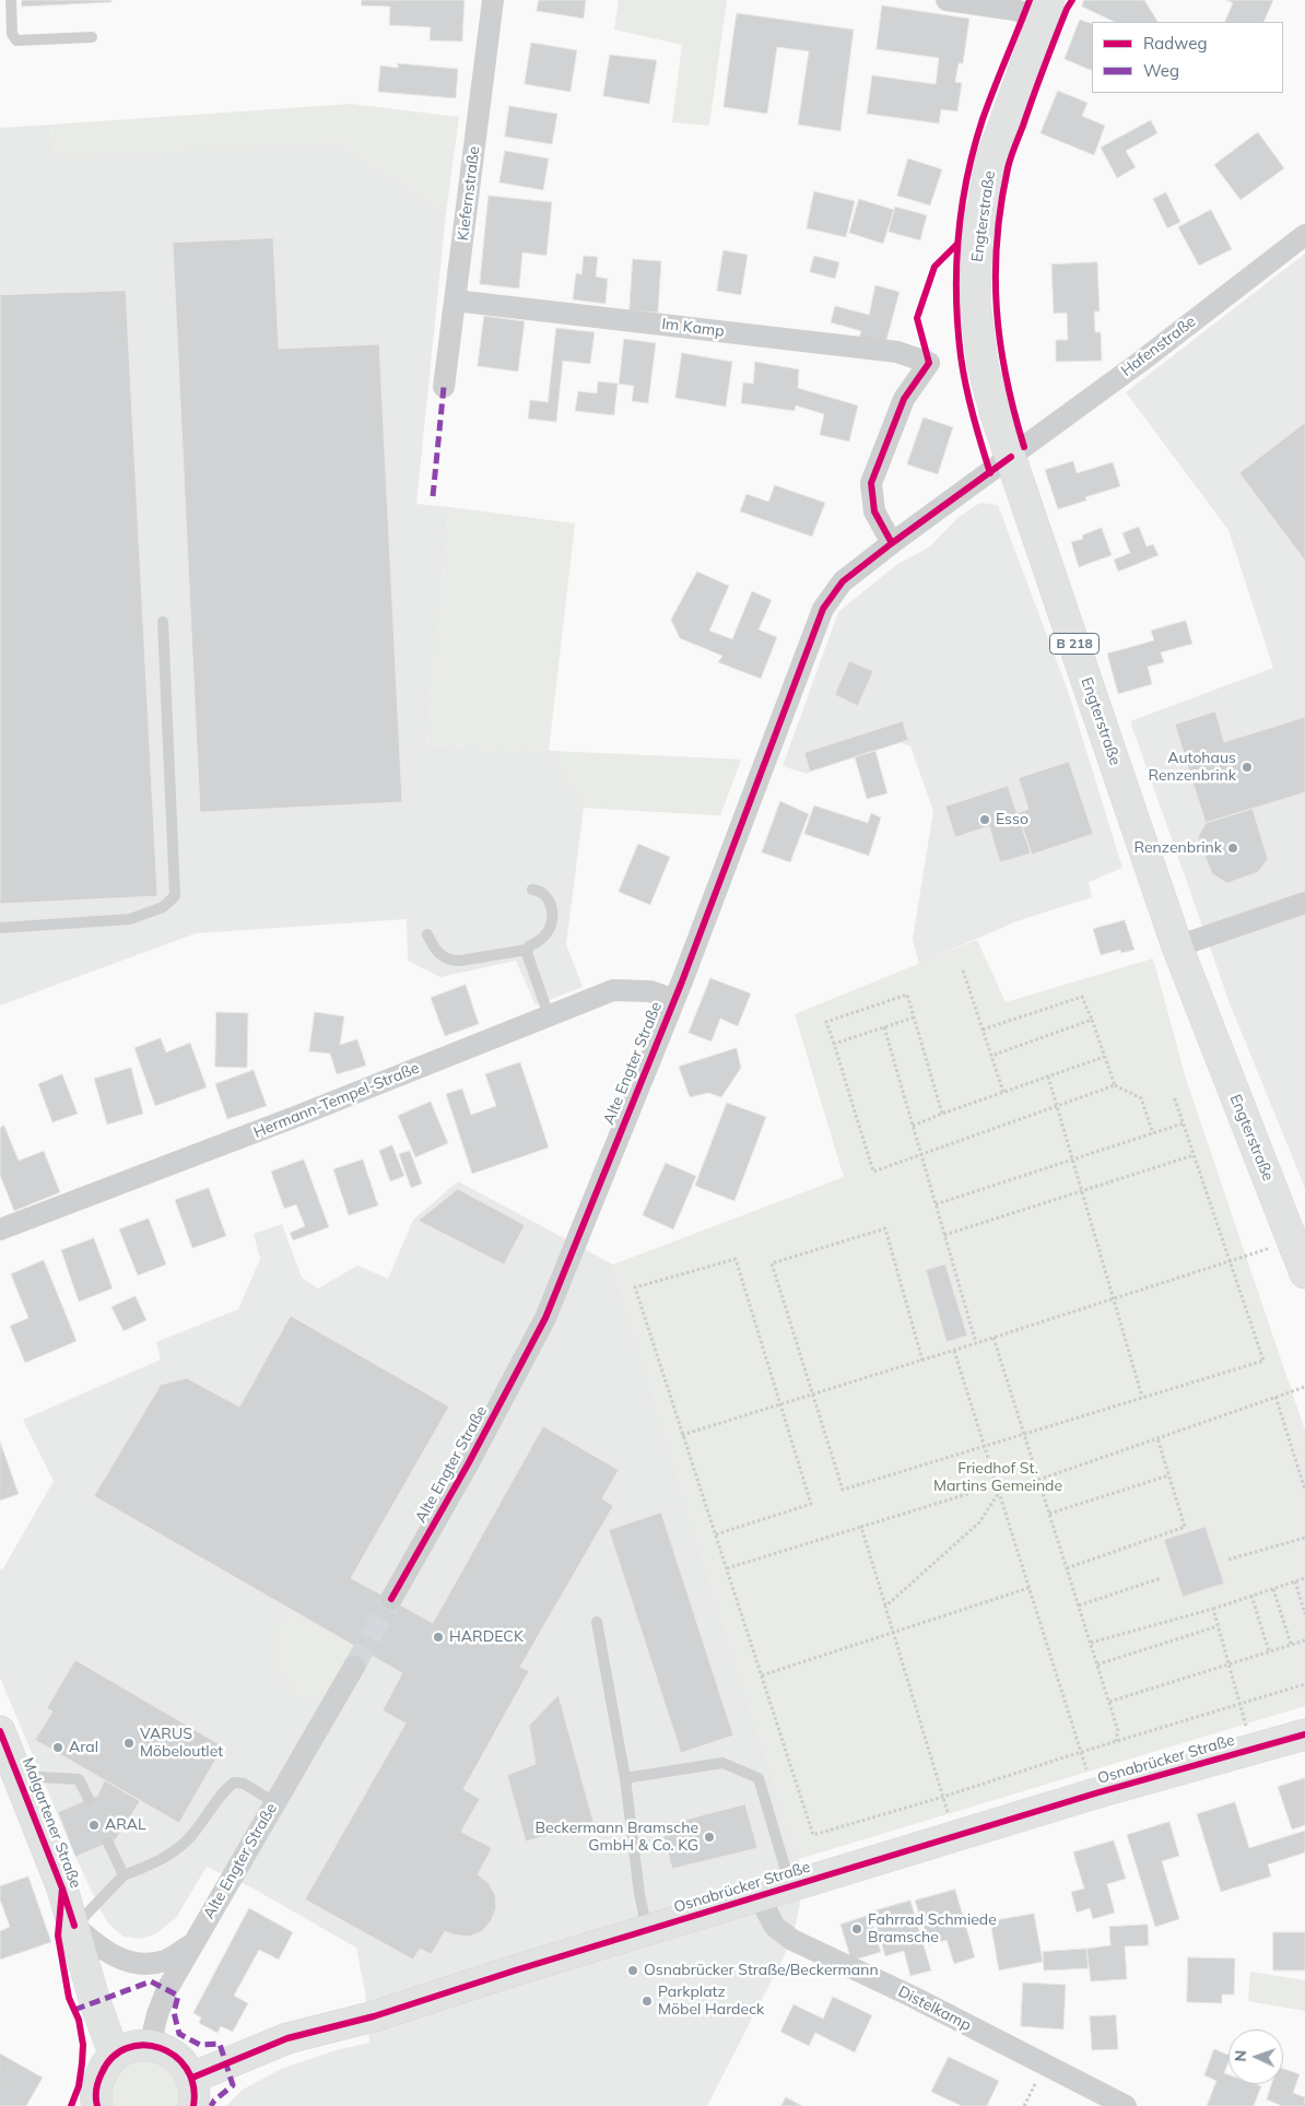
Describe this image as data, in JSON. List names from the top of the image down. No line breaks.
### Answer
{"streets":{"main road":["Engterstraße","B 218","Osnabrücker Straße","Malgartener Straße"],"street":["Kiefernstraße","Im Kamp","Hafenstraße","Alte Engter Straße","Hermann-Tempel-Straße","Distelkamp"]},"crossings":[["Kiefernstraße","Im Kamp"],["Engterstraße","Hafenstraße"],["Engterstraße","Alte Engter Straße"],["Im Kamp","Alte Engter Straße"],["Hafenstraße","Alte Engter Straße"],["Alte Engter Straße","Hermann-Tempel-Straße"],["Alte Engter Straße","Malgartener Straße"],["Osnabrücker Straße","Distelkamp"]],"parks":["Friedhof St. Martins Gemeinde"],"places":["Autohaus Renzenbrink","Esso","Renzenbrink","HARDECK","VARUS Möbeloutlet","Aral","ARAL","Beckermann Bramsche GmbH & Co. KG","Fahrrad Schmiede Bramsche","Osnabrücker Straße/Beckermann","Parkplatz Möbel Hardeck"],"legend":["Radweg","Weg"],"north":"left"}
